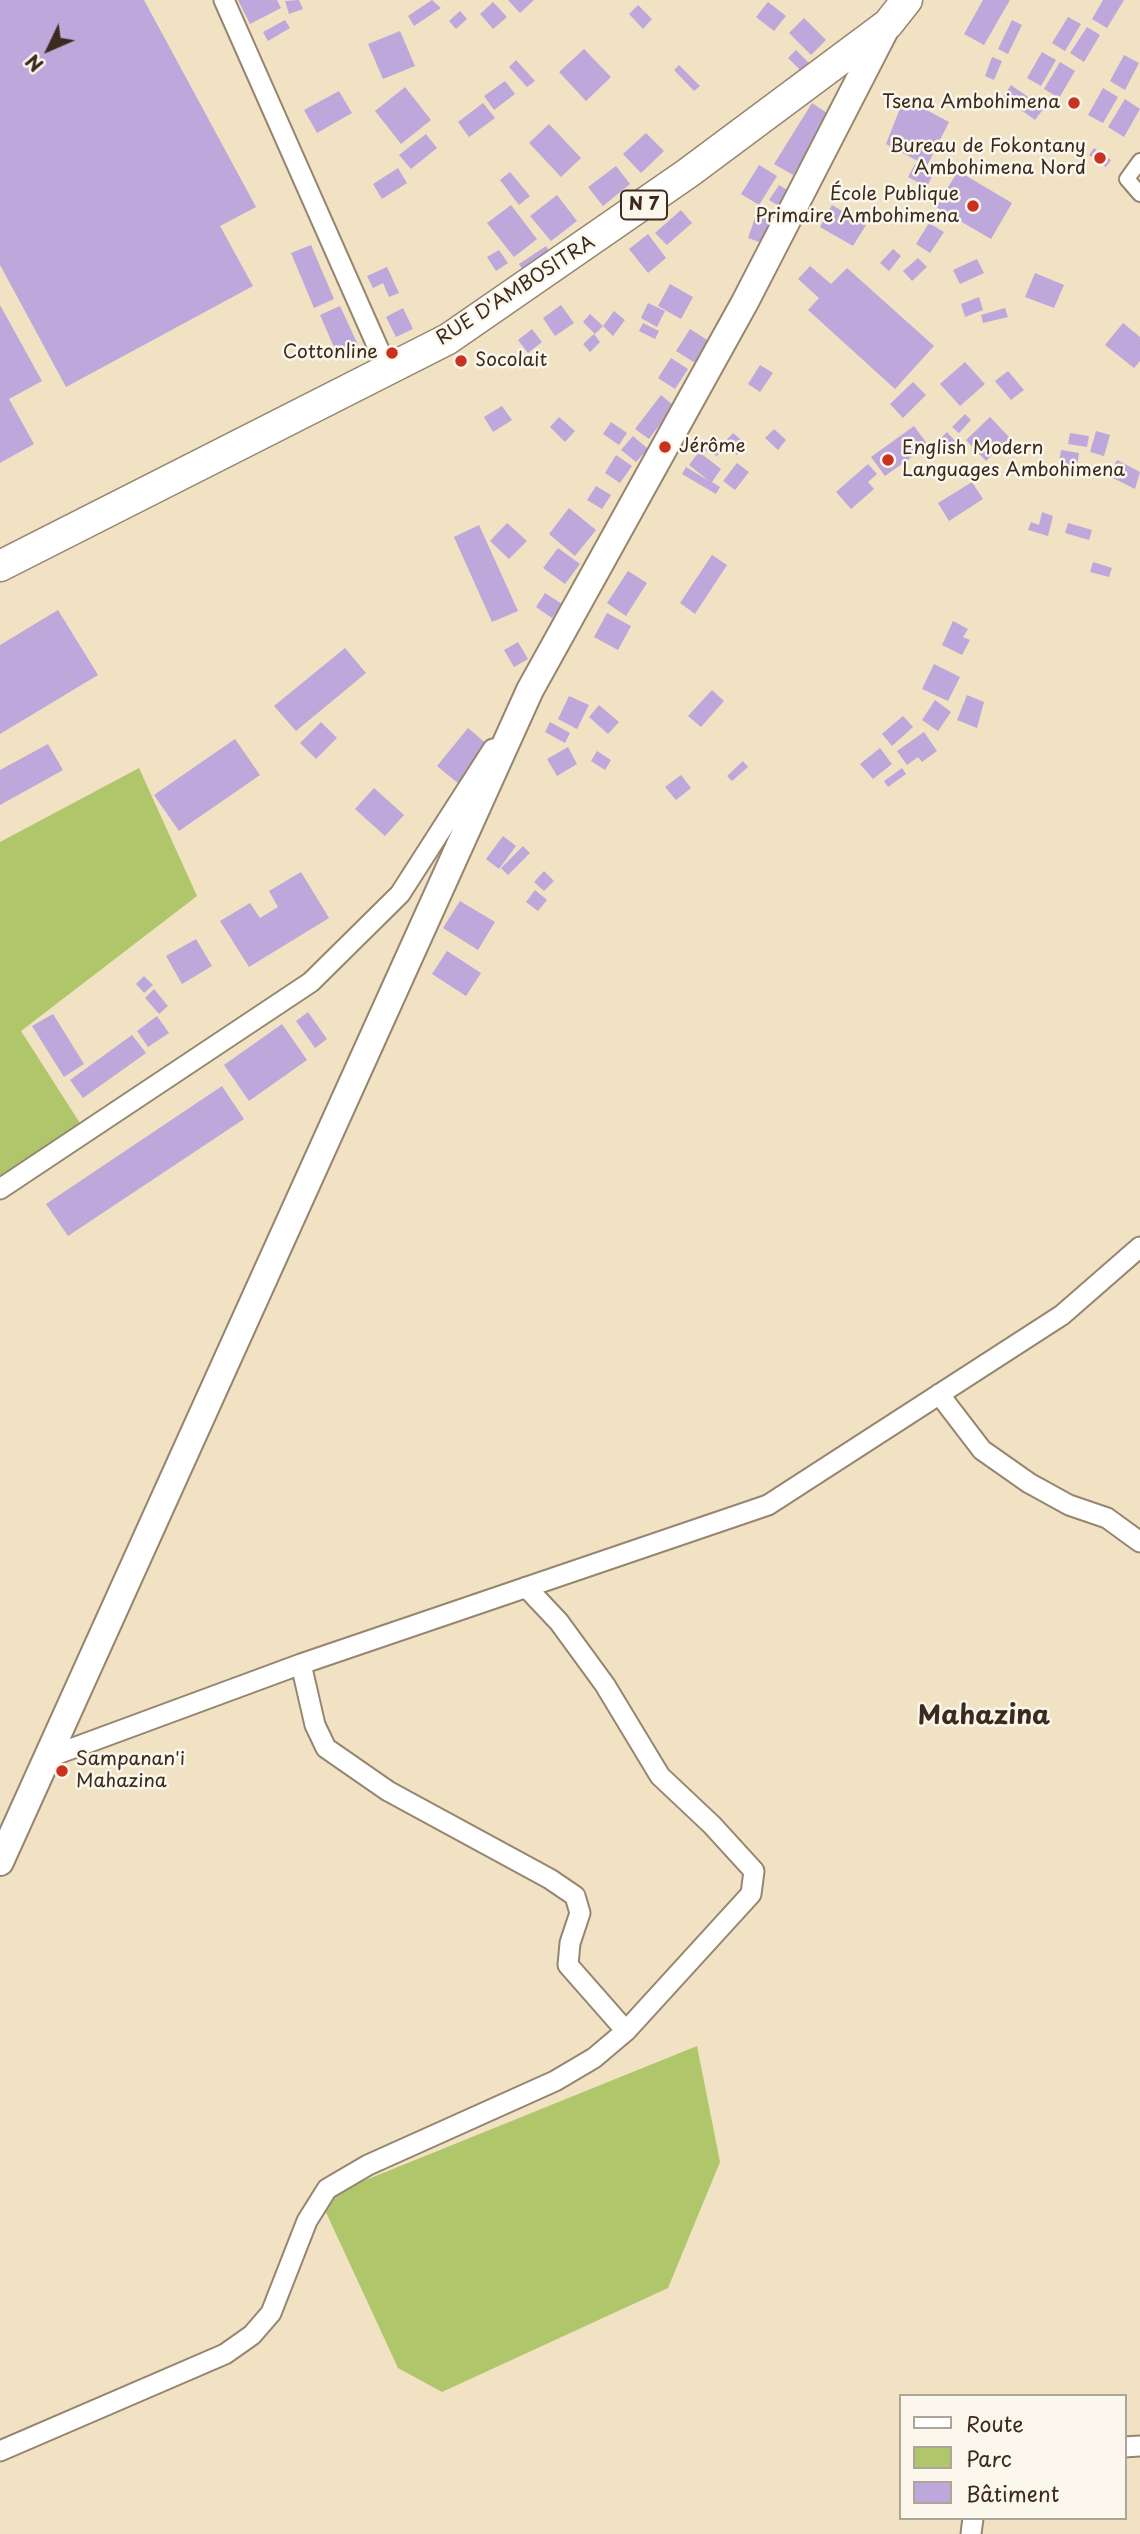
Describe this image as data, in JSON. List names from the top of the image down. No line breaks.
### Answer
{"streets":{"main road":["N 7","RUE D'AMBOSITRA"]},"crossings":[["N 7","RUE D'AMBOSITRA"]],"districts":["Mahazina"],"places":["Tsena Ambohimena","Bureau de Fokontany Ambohimena Nord","École Publique Primaire Ambohimena","Cottonline","Socolait","Jérôme","English Modern Languages Ambohimena","Sampanan'i Mahazina"],"legend":["Route","Parc","Bâtiment"],"north":"bottom left"}
